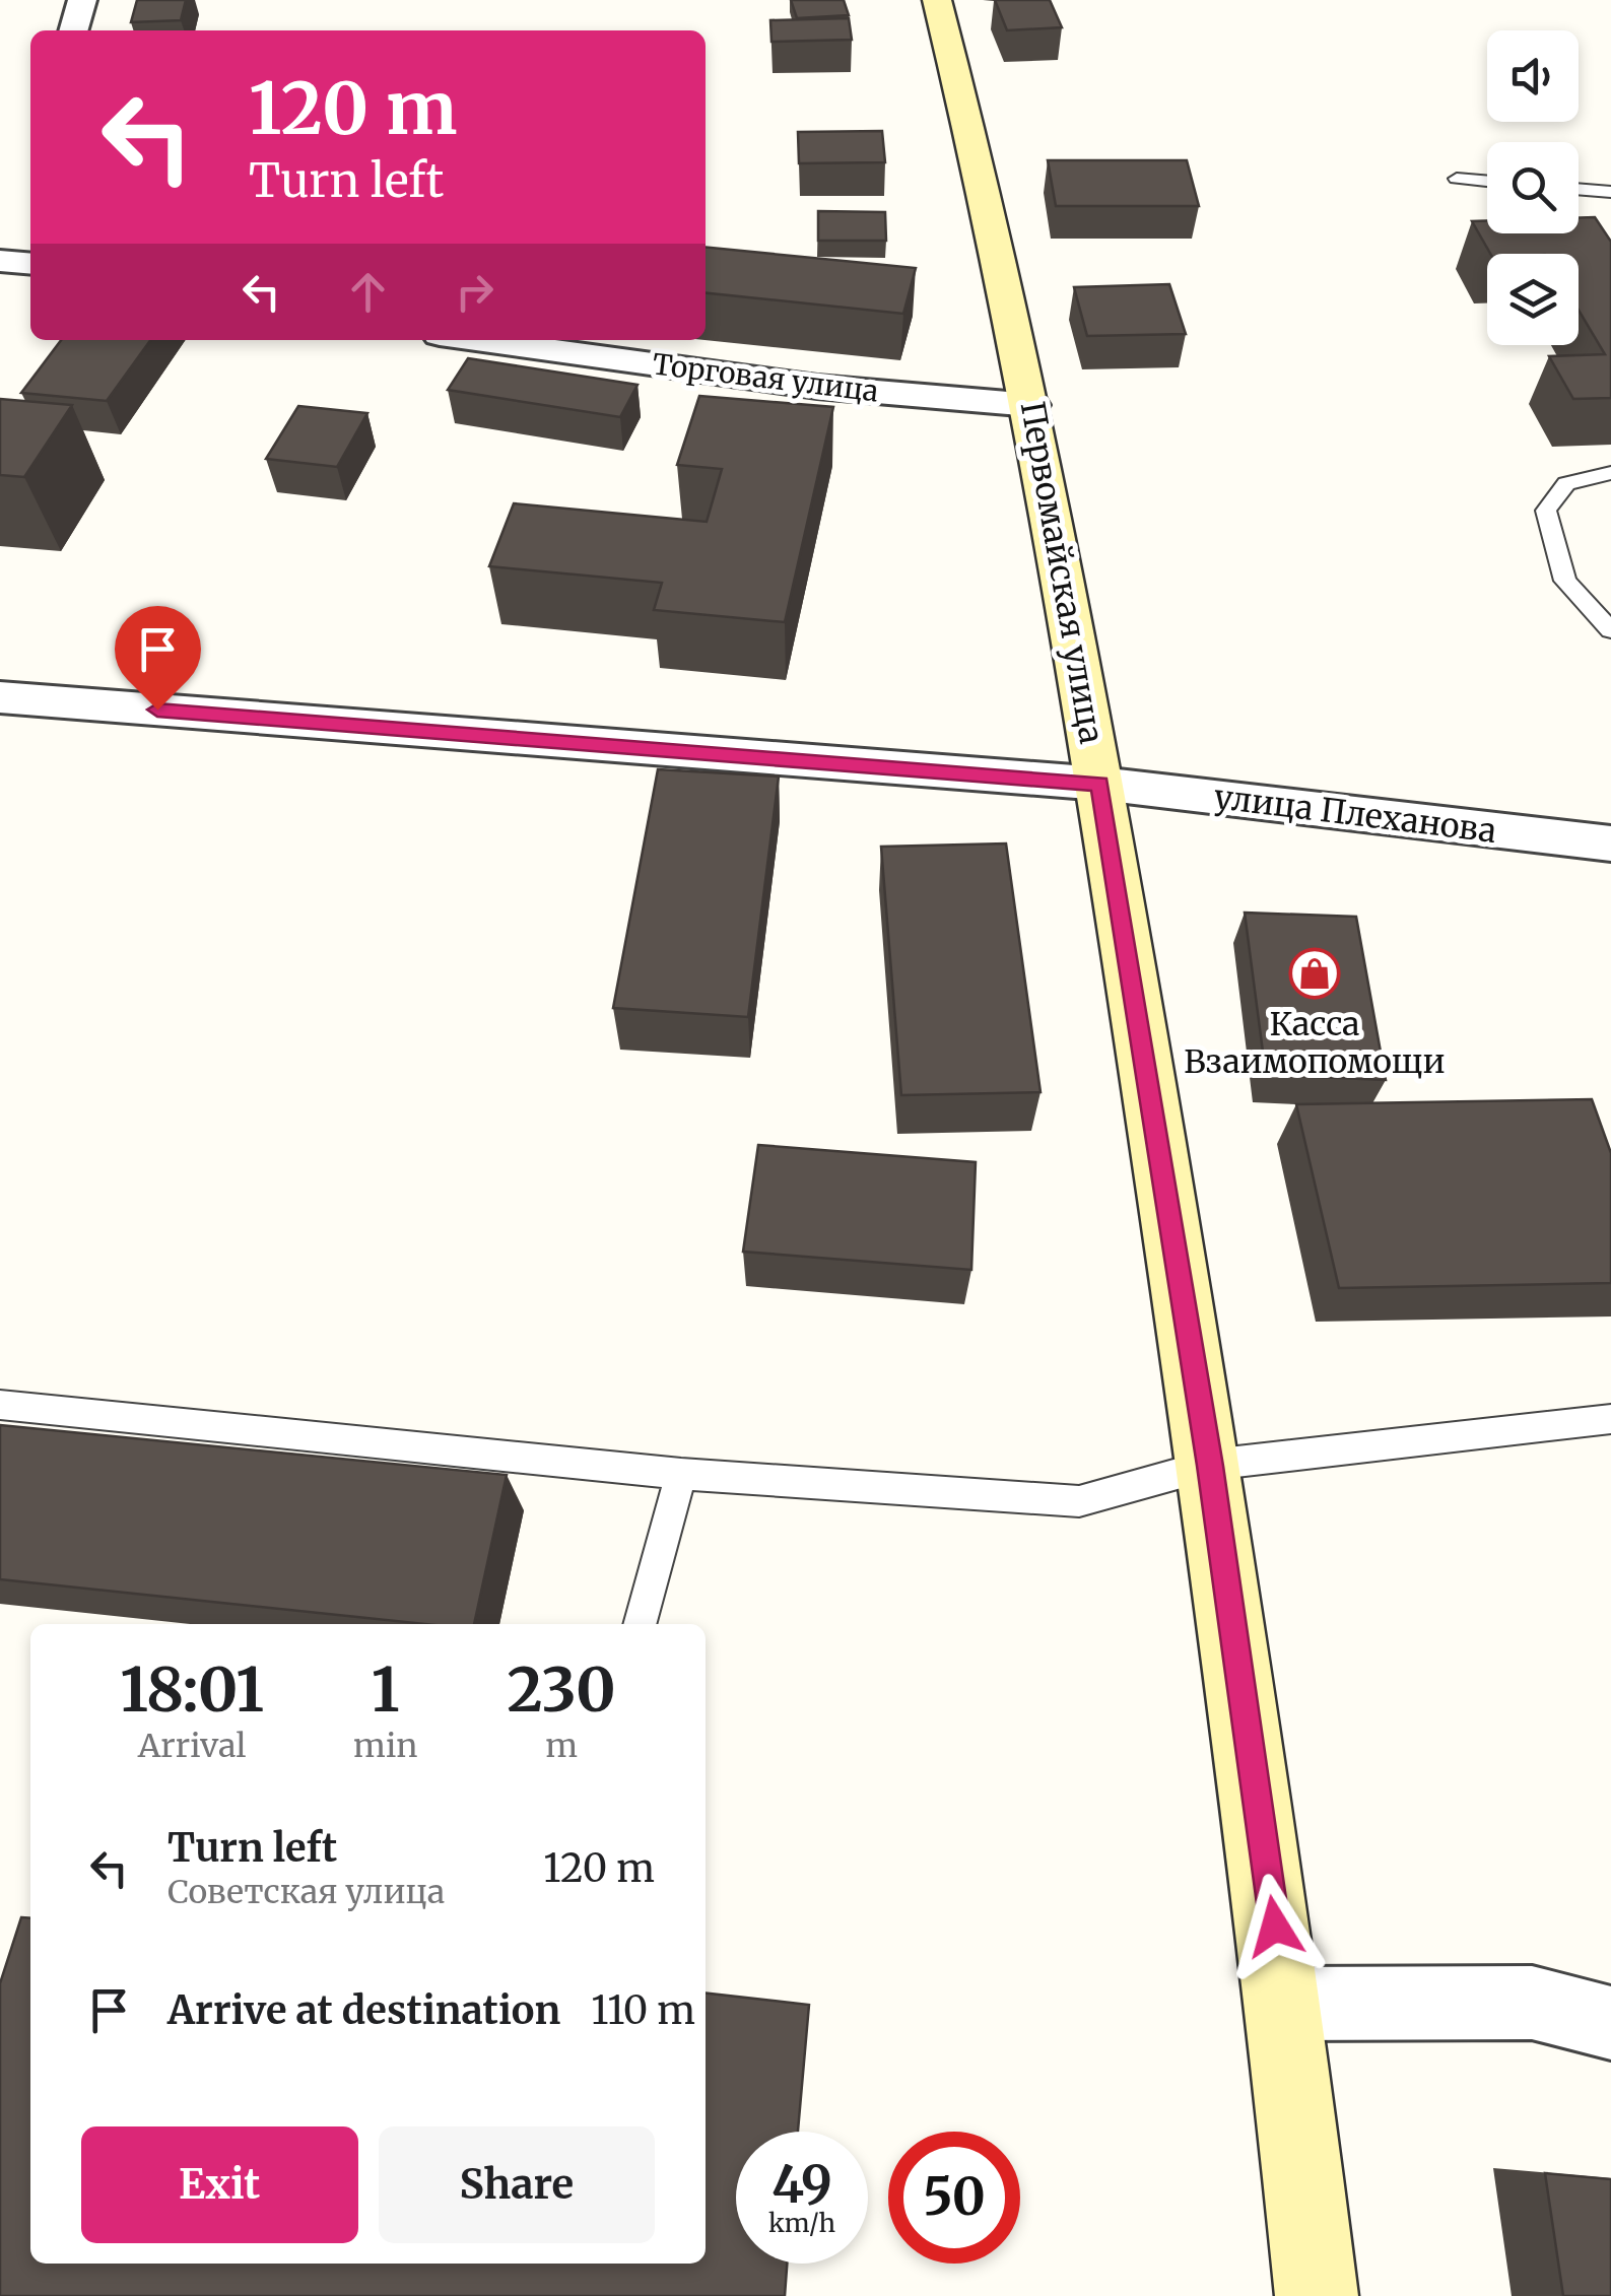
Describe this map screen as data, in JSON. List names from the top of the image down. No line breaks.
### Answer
{"streets":{"main road":["Первомайская улица"],"street":["Торговая улица","улица Плеханова"]},"crossings":[["Торговая улица","Первомайская улица"],["Первомайская улица","улица Плеханова"]],"places":{"shop":["Касса Взаимопомощи"]},"page":{"turn":["120 m","Turn left"],"eta":["18:01","Arrival","1","min","230","m"],"list":[{"name":"Turn left","note":"Советская улица","value":"120 m"},{"name":"Arrive at destination","value":"110 m"}],"buttons":["Exit","Share"],"speed":"49 km/h","limit":"50"}}
